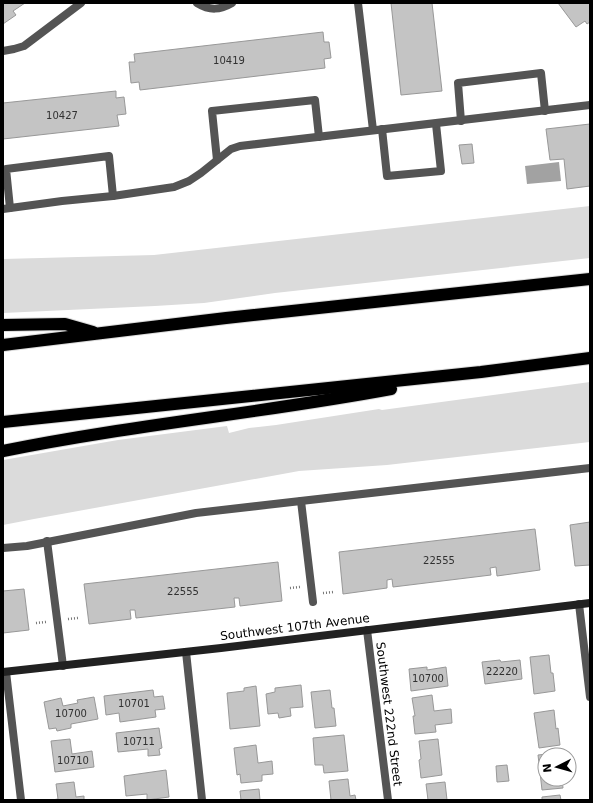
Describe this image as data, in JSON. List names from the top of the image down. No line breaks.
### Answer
{"streets":{"street":["Southwest 107th Avenue","Southwest 222nd Street"]},"crossings":[["Southwest 107th Avenue","Southwest 222nd Street"]],"house_numbers":["10419","10427","22555","22555","22220","10700","10701","10700","10711","10710"],"north":"left"}
